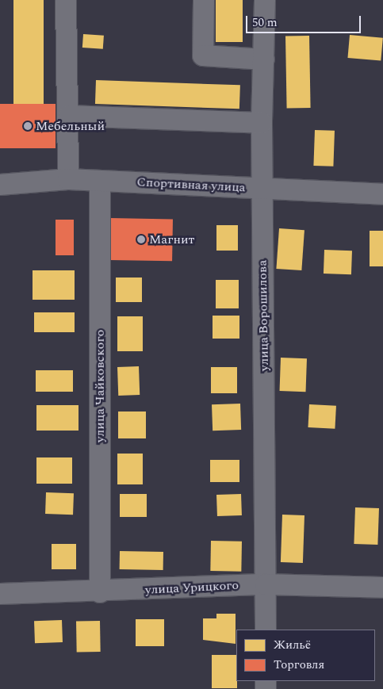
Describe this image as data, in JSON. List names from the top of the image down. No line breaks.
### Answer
{"streets":{"street":["Спортивная улица","улица Ворошилова","улица Чайковского","улица Урицкого"]},"crossings":[["Спортивная улица","улица Ворошилова"],["Спортивная улица","улица Чайковского"],["улица Ворошилова","улица Урицкого"],["улица Чайковского","улица Урицкого"]],"places":["Мебельный","Магнит"],"legend":["Жильё","Торговля"],"scale_bar":"50 m"}
